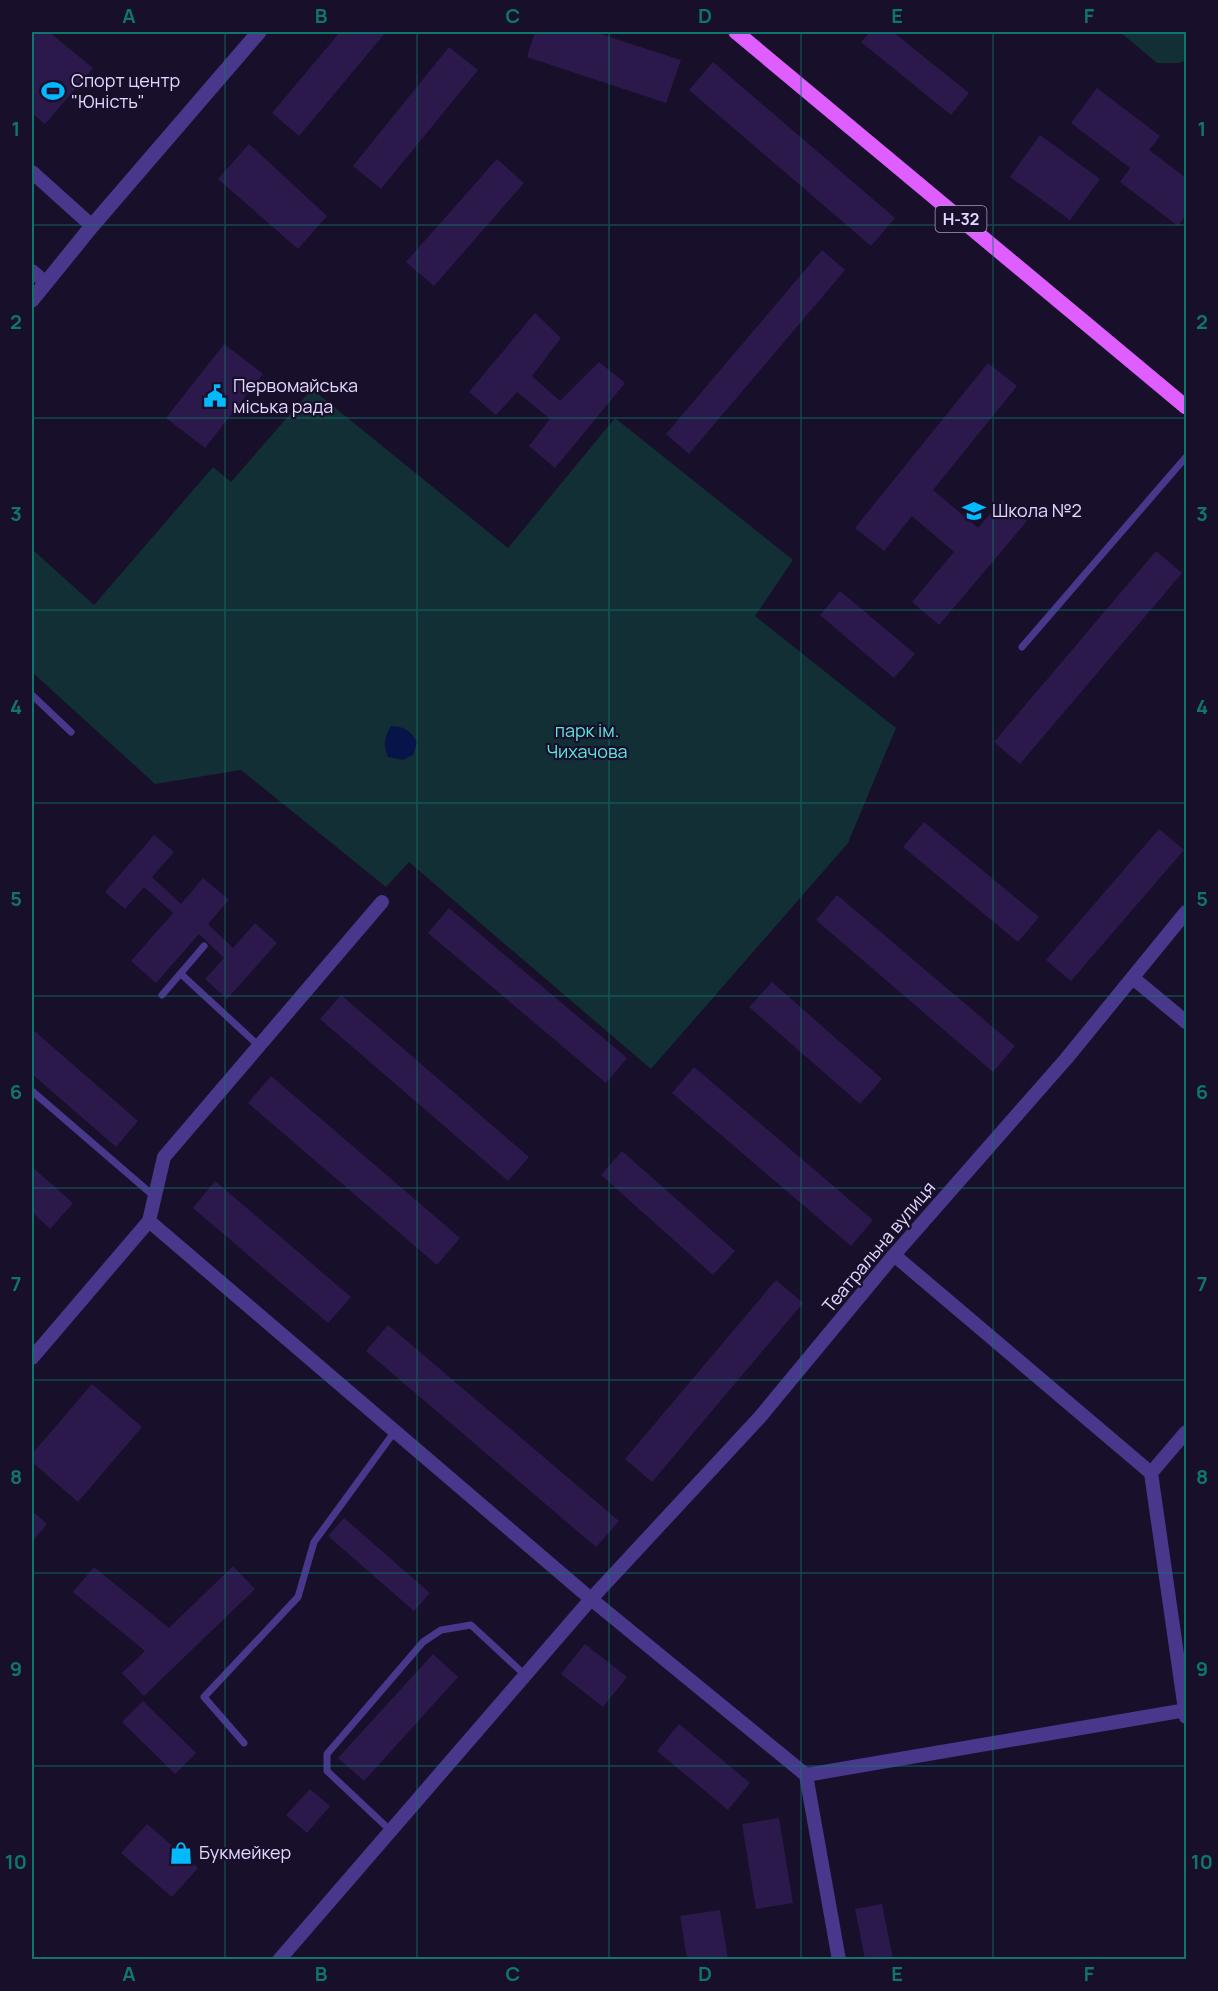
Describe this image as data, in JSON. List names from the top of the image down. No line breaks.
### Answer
{"streets":{"main road":["Н-32"],"street":["Театральна вулиця"]},"parks":["парк ім. Чихачова"],"places":{"sports":["Спорт центр \"Юність\""],"public building":["Первомайська міська рада"],"school or university":["Школа №2"],"shop":["Букмейкер"]},"grid":{"columns":["A","B","C","D","E","F"],"rows":["1","2","3","4","5","6","7","8","9","10"]}}
